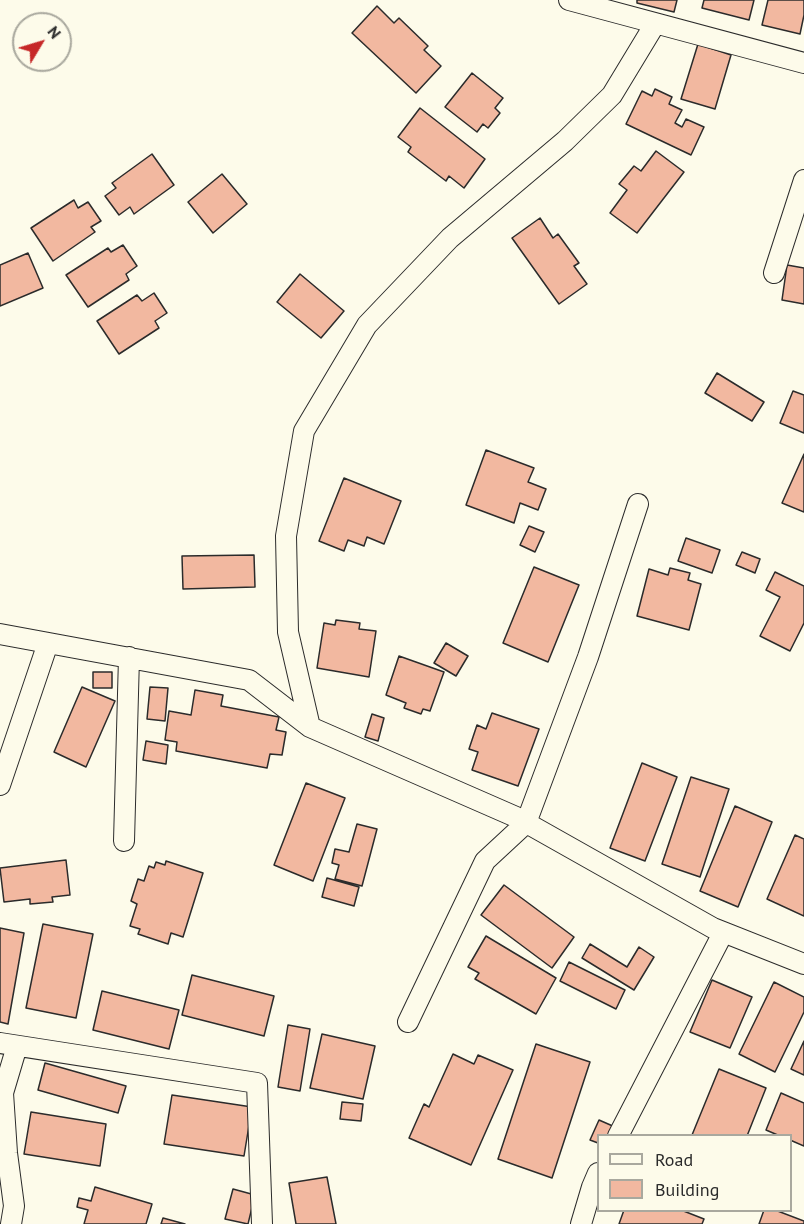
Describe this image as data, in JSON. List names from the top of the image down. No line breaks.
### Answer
{"legend":["Road","Building"],"north":"top right"}
